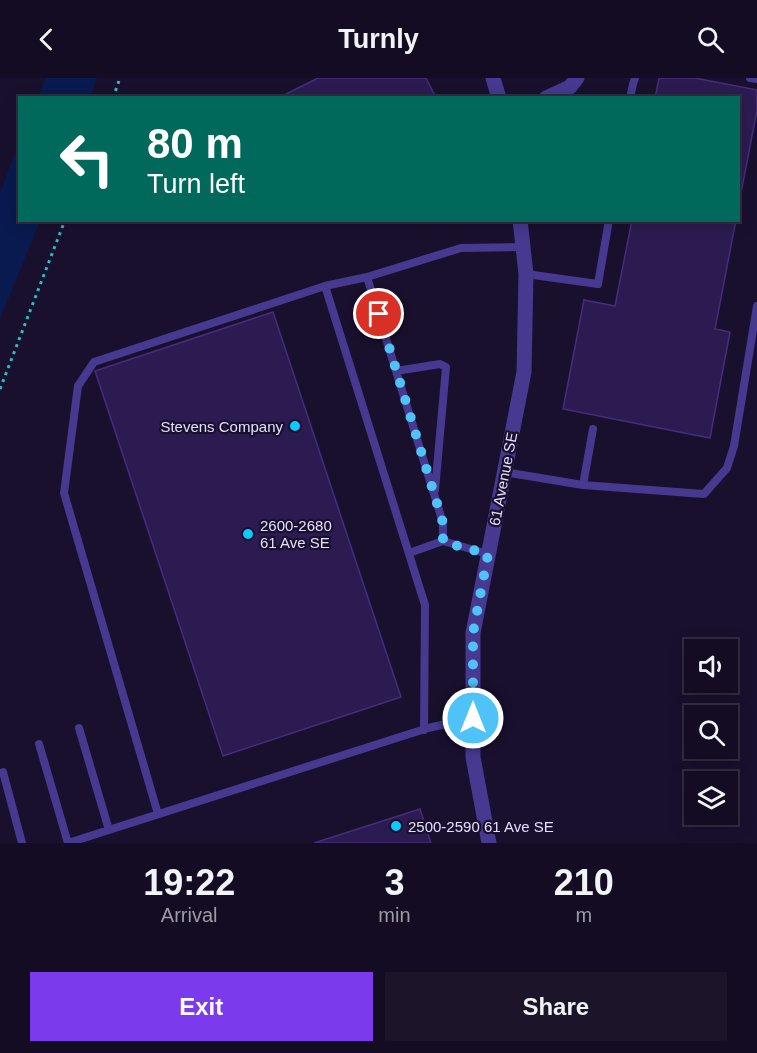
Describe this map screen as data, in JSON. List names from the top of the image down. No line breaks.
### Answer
{"streets":{"street":["61 Avenue SE"]},"places":["Stevens Company","2600-2680 61 Ave SE","2500-2590 61 Ave SE"],"page":{"header":"Turnly","turn":["80 m","Turn left"],"eta":["19:22","Arrival","3","min","210","m"],"buttons":["Exit","Share"]}}
